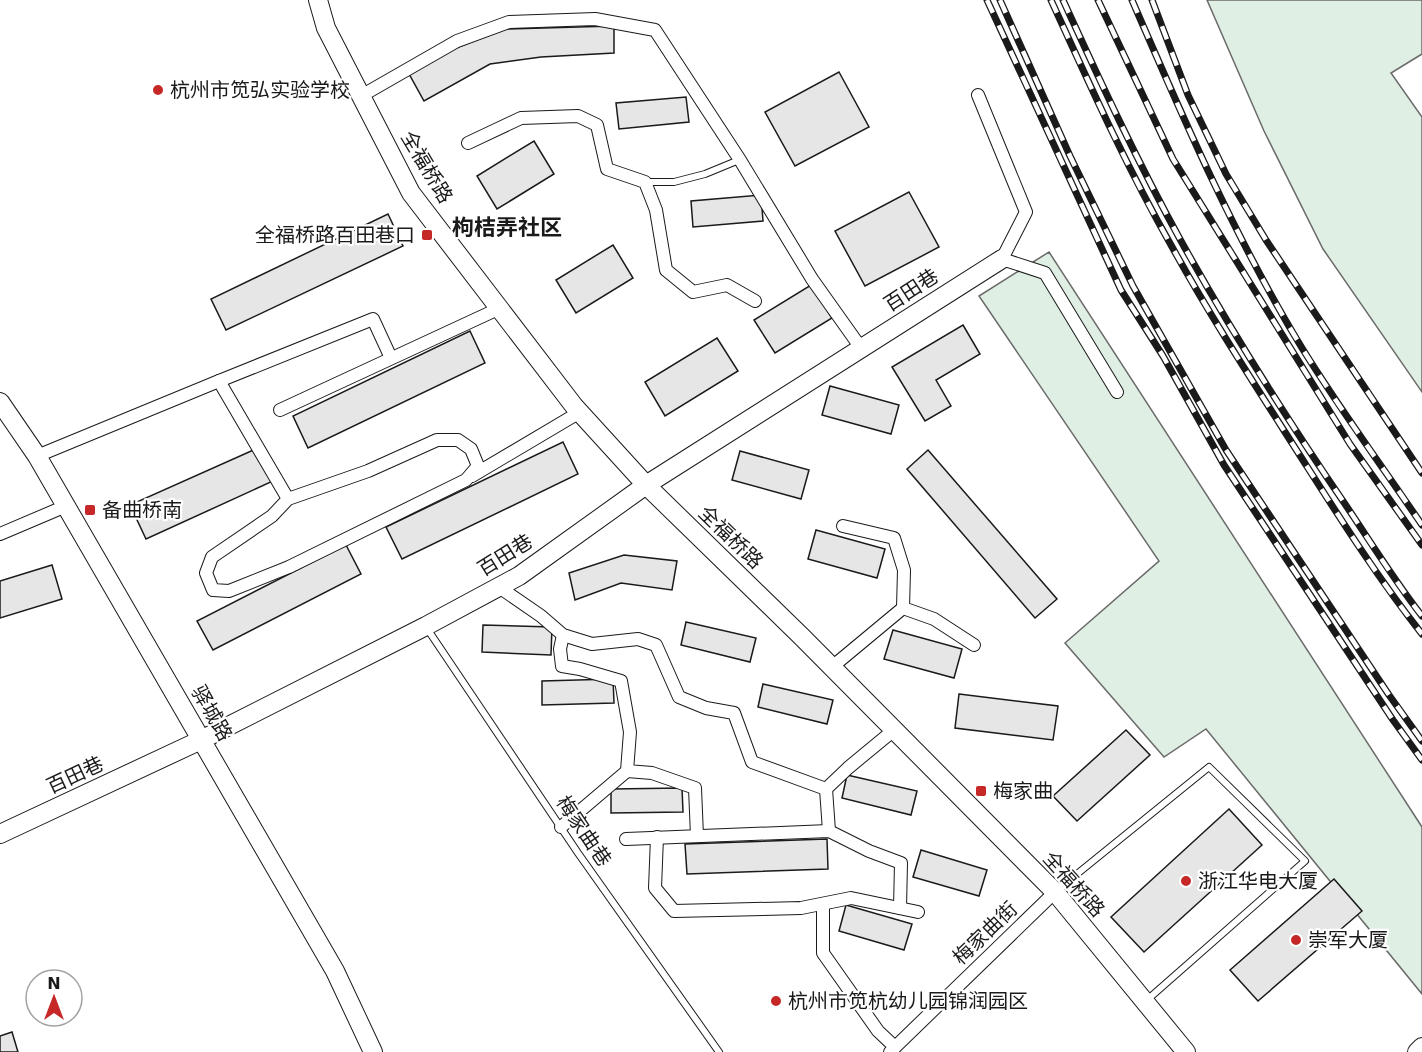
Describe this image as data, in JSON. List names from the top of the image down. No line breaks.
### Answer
{"streets":{"street":["全福桥路","百田巷","驿城路","梅家曲街"],"lane":["梅家曲巷"]},"crossings":[["全福桥路","百田巷"],["全福桥路","梅家曲街"],["百田巷","驿城路"],["百田巷","梅家曲巷"]],"districts":["枸桔弄社区"],"places":{"other":["杭州市笕弘实验学校","浙江华电大厦","崇军大厦","杭州市笕杭幼儿园锦润园区"],"transit":["全福桥路百田巷口","备曲桥南","梅家曲"]},"north":"top"}
